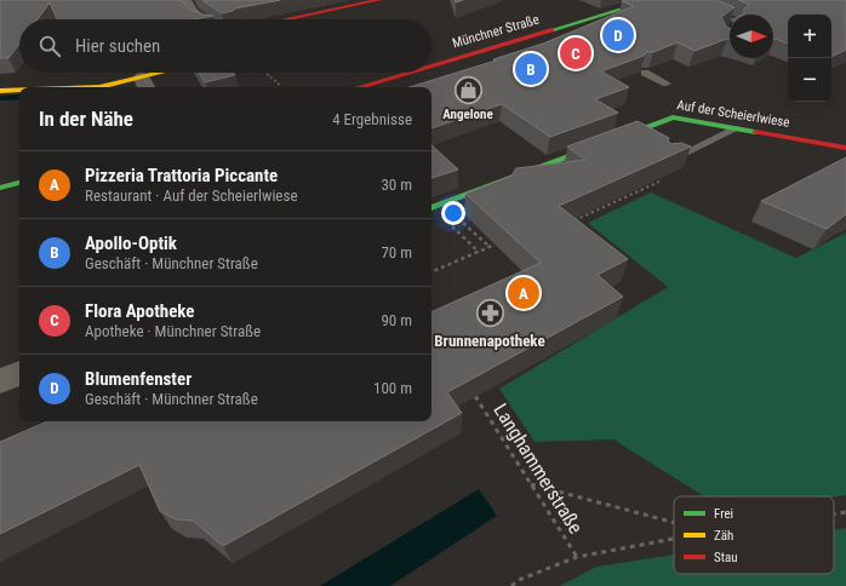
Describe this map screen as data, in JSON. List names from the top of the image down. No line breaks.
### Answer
{"streets":{"street":["Münchner Straße","Auf der Scheierlwiese"],"path":["Langhammerstraße"]},"places":{"shop":["Angelone"],"pharmacy":["Brunnenapotheke"]},"legend":["Frei","Zäh","Stau"],"north":"right","page":{"map_buttons":["+","−"],"pins":["D","C","B","A"],"search":"Hier suchen","heading":["In der Nähe","4 Ergebnisse"],"list":[{"mark":"A","name":"Pizzeria Trattoria Piccante","note":"Restaurant · Auf der Scheierlwiese","value":"30 m"},{"mark":"B","name":"Apollo-Optik","note":"Geschäft · Münchner Straße","value":"70 m"},{"mark":"C","name":"Flora Apotheke","note":"Apotheke · Münchner Straße","value":"90 m"},{"mark":"D","name":"Blumenfenster","note":"Geschäft · Münchner Straße","value":"100 m"}]}}
